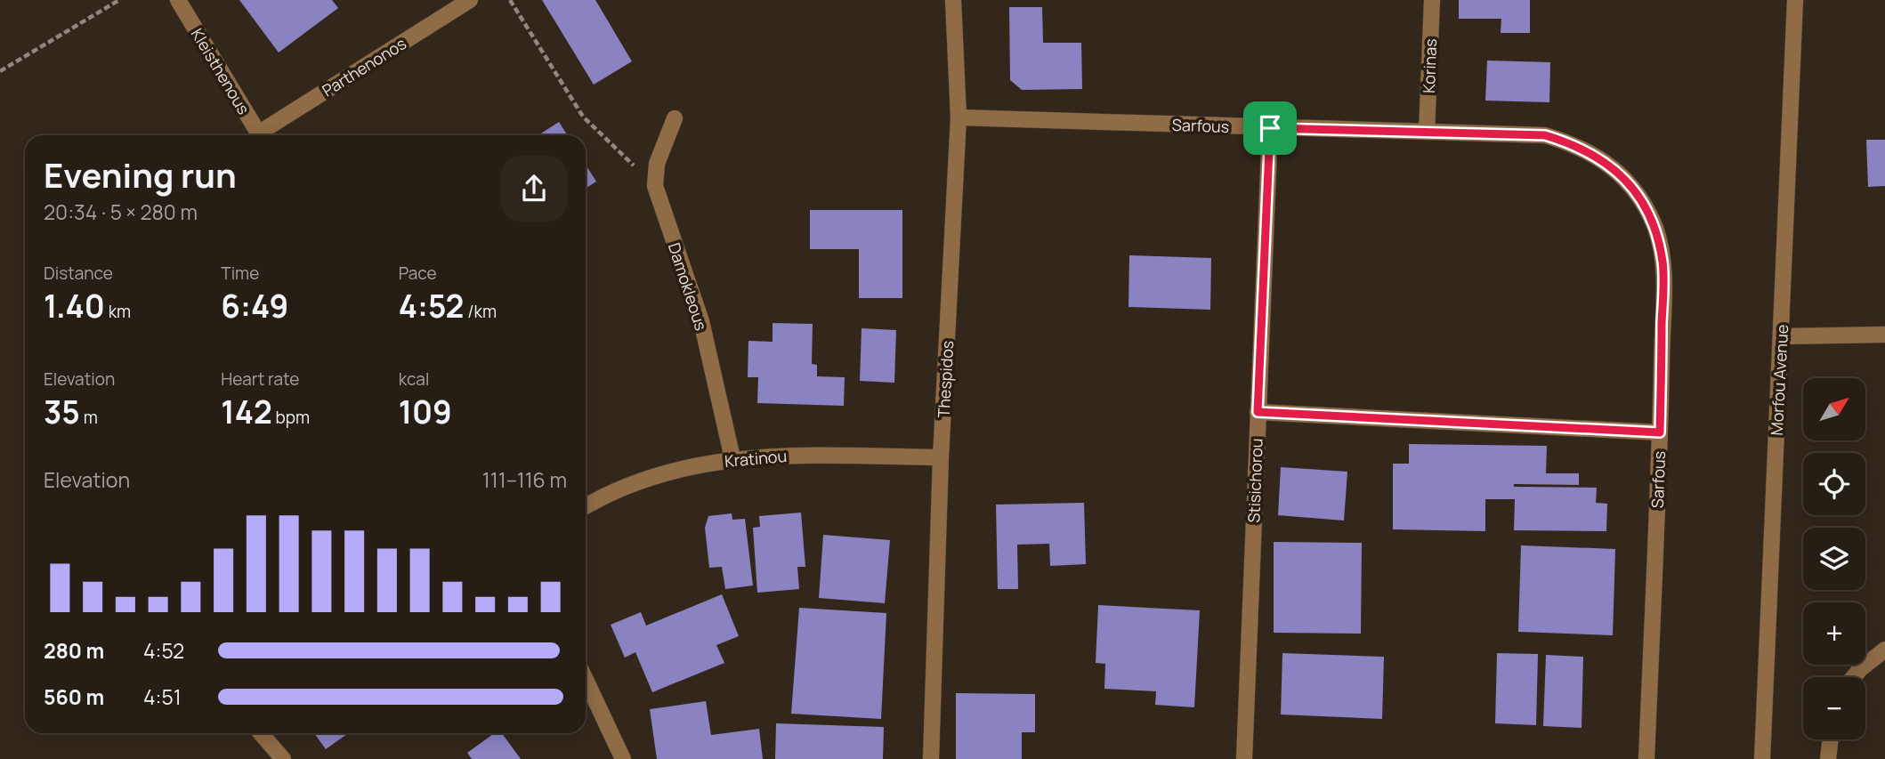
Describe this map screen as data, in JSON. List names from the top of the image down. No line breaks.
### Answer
{"streets":{"street":["Korinas","Parthenonos","Kleisthenous","Sarfous","Damokleous","Thespidos","Morfou Avenue","Kratinou","Stisichorou"]},"crossings":[["Korinas","Sarfous"],["Sarfous","Thespidos"],["Sarfous","Stisichorou"],["Damokleous","Kratinou"],["Thespidos","Kratinou"]],"north":"top right","page":{"heading":["Evening run","20:34 · 5 × 280 m"],"stats":[["Distance","1.40 km"],["Time","6:49"],["Pace","4:52 /km"],["Elevation","35 m"],["Heart rate","142 bpm"],["kcal","109"]],"map_buttons":["+","−"],"chart":["Elevation","111–116 m"],"list":[{"name":"280 m","note":"4:52"},{"name":"560 m","note":"4:51"}]}}
